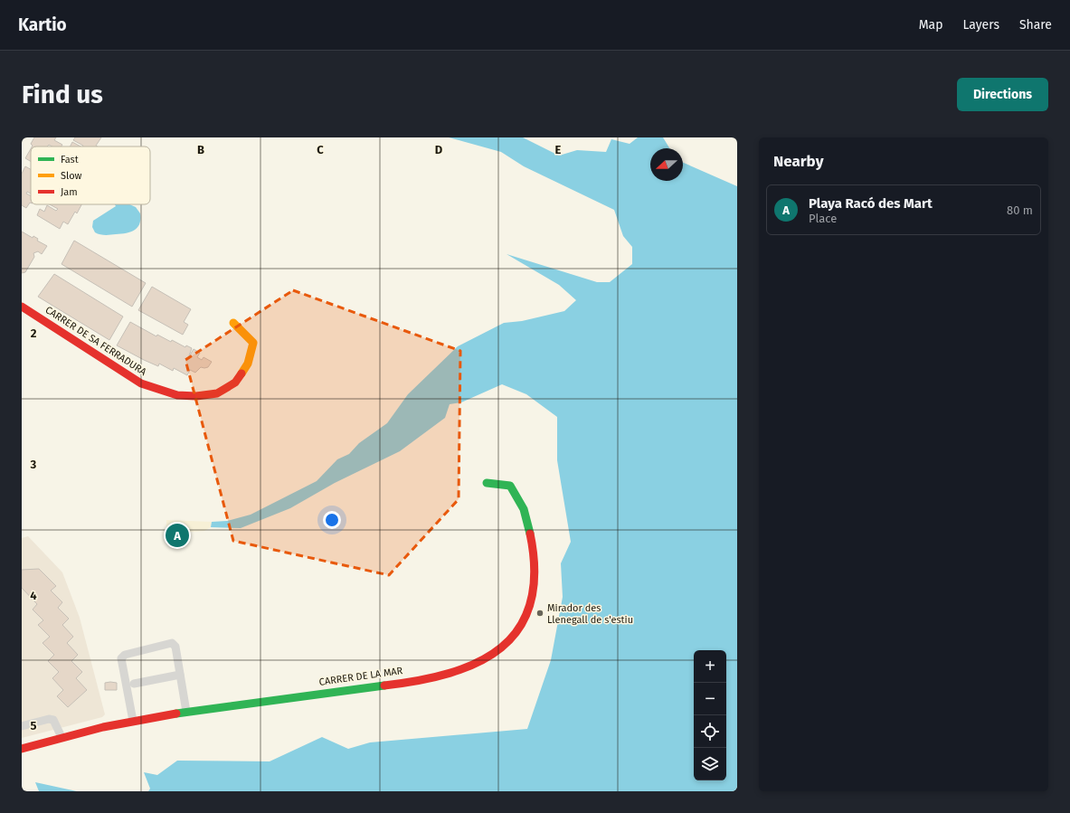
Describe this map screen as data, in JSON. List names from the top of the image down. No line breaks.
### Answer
{"streets":{"street":["CARRER DE SA FERRADURA","CARRER DE LA MAR"]},"places":["Mirador des Llenegall de s'estiu"],"legend":["Fast","Slow","Jam"],"north":"left","page":{"header":"Kartio","nav":["Map","Layers","Share"],"buttons":"Directions","title":"Find us","heading":"Nearby","list":[{"mark":"A","name":"Playa Racó des Mart","note":"Place","value":"80 m"}],"pins":"A","map_buttons":["+","−"]},"grid":{"columns":["B","C","D","E"],"rows":["2","3","4","5"]}}
